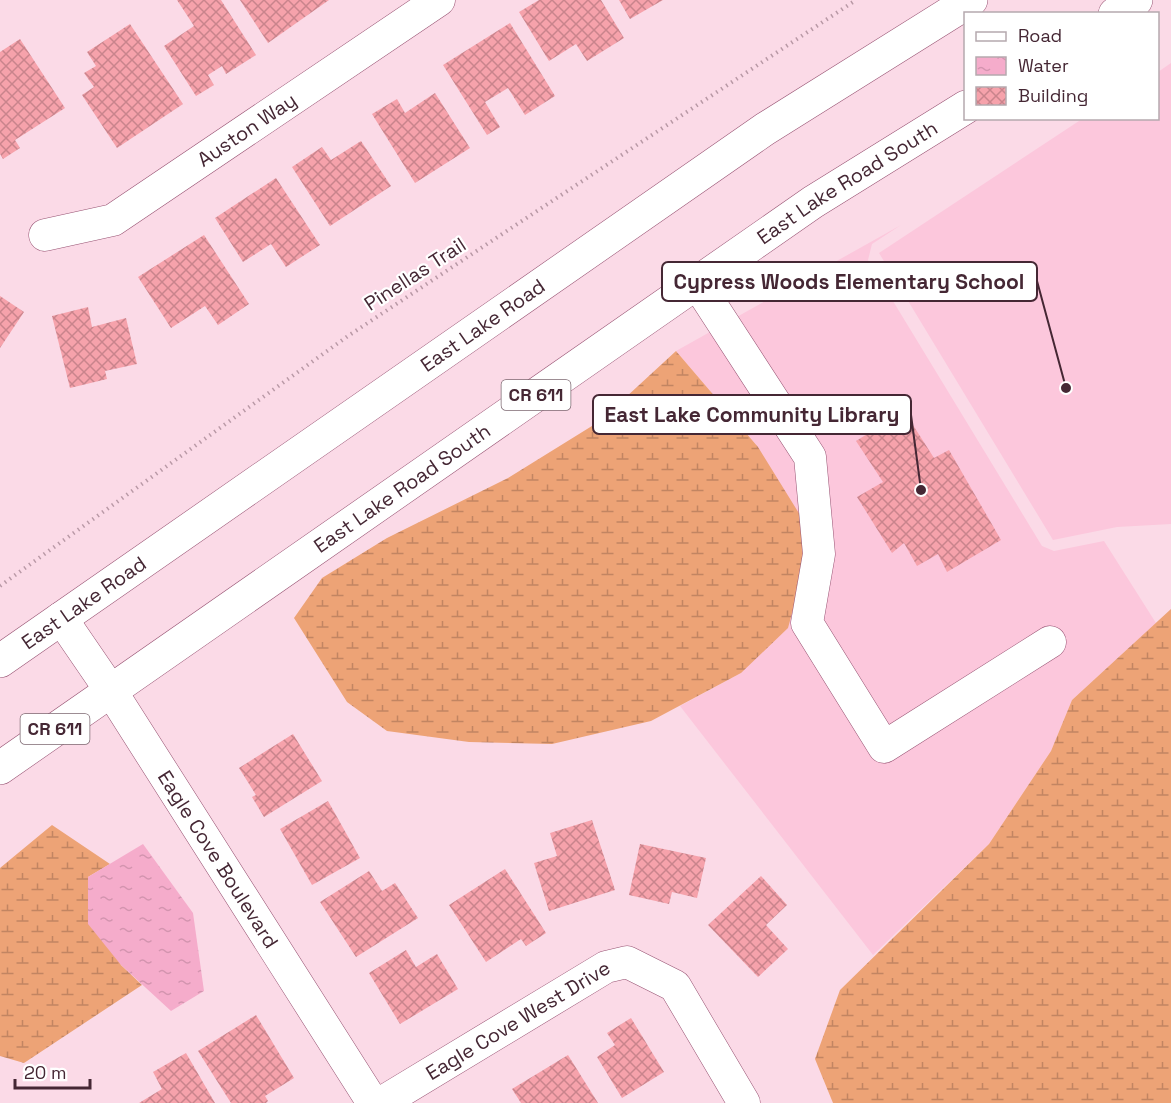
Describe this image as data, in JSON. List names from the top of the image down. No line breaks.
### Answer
{"streets":{"main road":["East Lake Road South","East Lake Road","CR 611"],"street":["Auston Way","Eagle Cove Boulevard","Eagle Cove West Drive"],"path":["Pinellas Trail"]},"crossings":[["East Lake Road South","CR 611"],["East Lake Road South","Eagle Cove Boulevard"],["East Lake Road","Eagle Cove Boulevard"],["CR 611","Eagle Cove Boulevard"]],"places":["Cypress Woods Elementary School","East Lake Community Library"],"legend":["Road","Water","Building"],"scale_bar":"20 m"}
